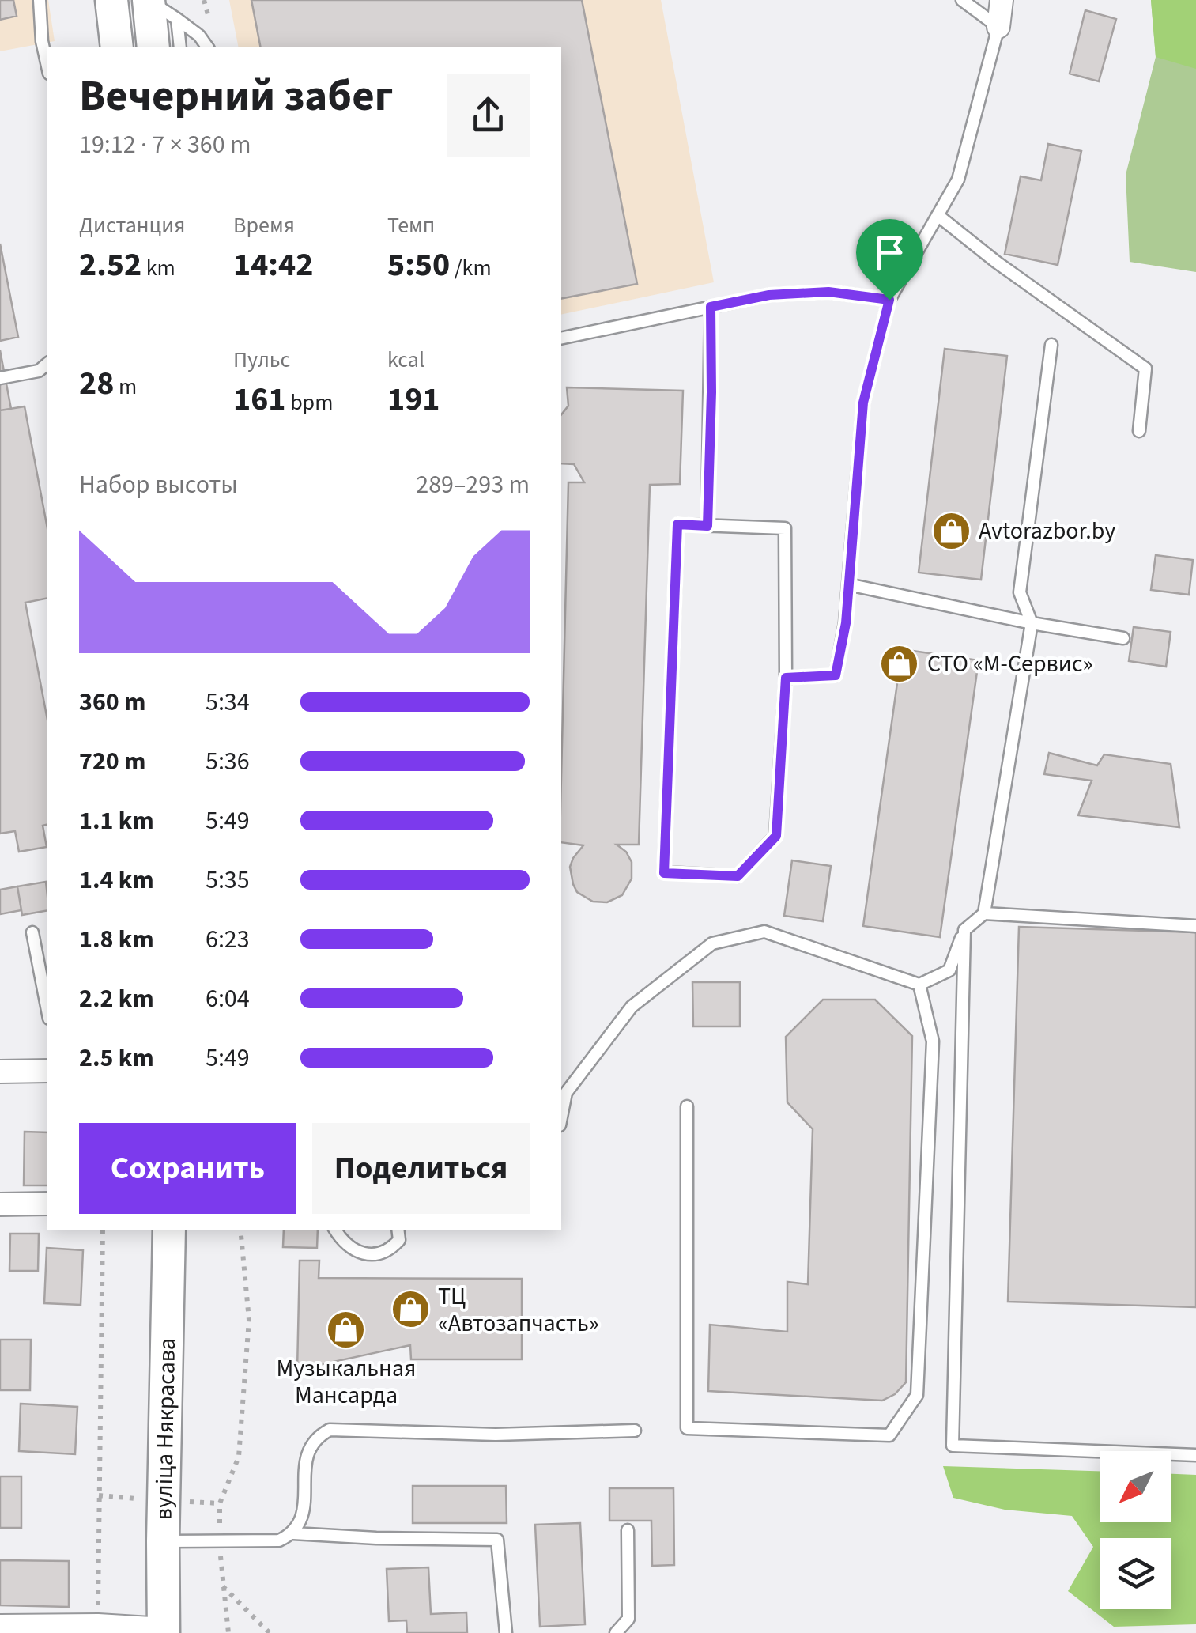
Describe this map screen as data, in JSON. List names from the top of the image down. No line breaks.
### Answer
{"streets":{"main road":["вуліца Някрасава"]},"places":{"shop":["Avtorazbor.by","СТО «М-Сервис»","ТЦ «Автозапчасть»","Музыкальная Мансарда"]},"north":"bottom left","page":{"heading":["Вечерний забег","19:12 · 7 × 360 m"],"stats":[["Дистанция","2.52 km"],["Время","14:42"],["Темп","5:50 /km"],["28 m"],["Пульс","161 bpm"],["kcal","191"]],"chart":["Набор высоты","289–293 m"],"list":[{"name":"360 m","note":"5:34"},{"name":"720 m","note":"5:36"},{"name":"1.1 km","note":"5:49"},{"name":"1.4 km","note":"5:35"},{"name":"1.8 km","note":"6:23"},{"name":"2.2 km","note":"6:04"},{"name":"2.5 km","note":"5:49"}],"buttons":["Сохранить","Поделиться"]}}
